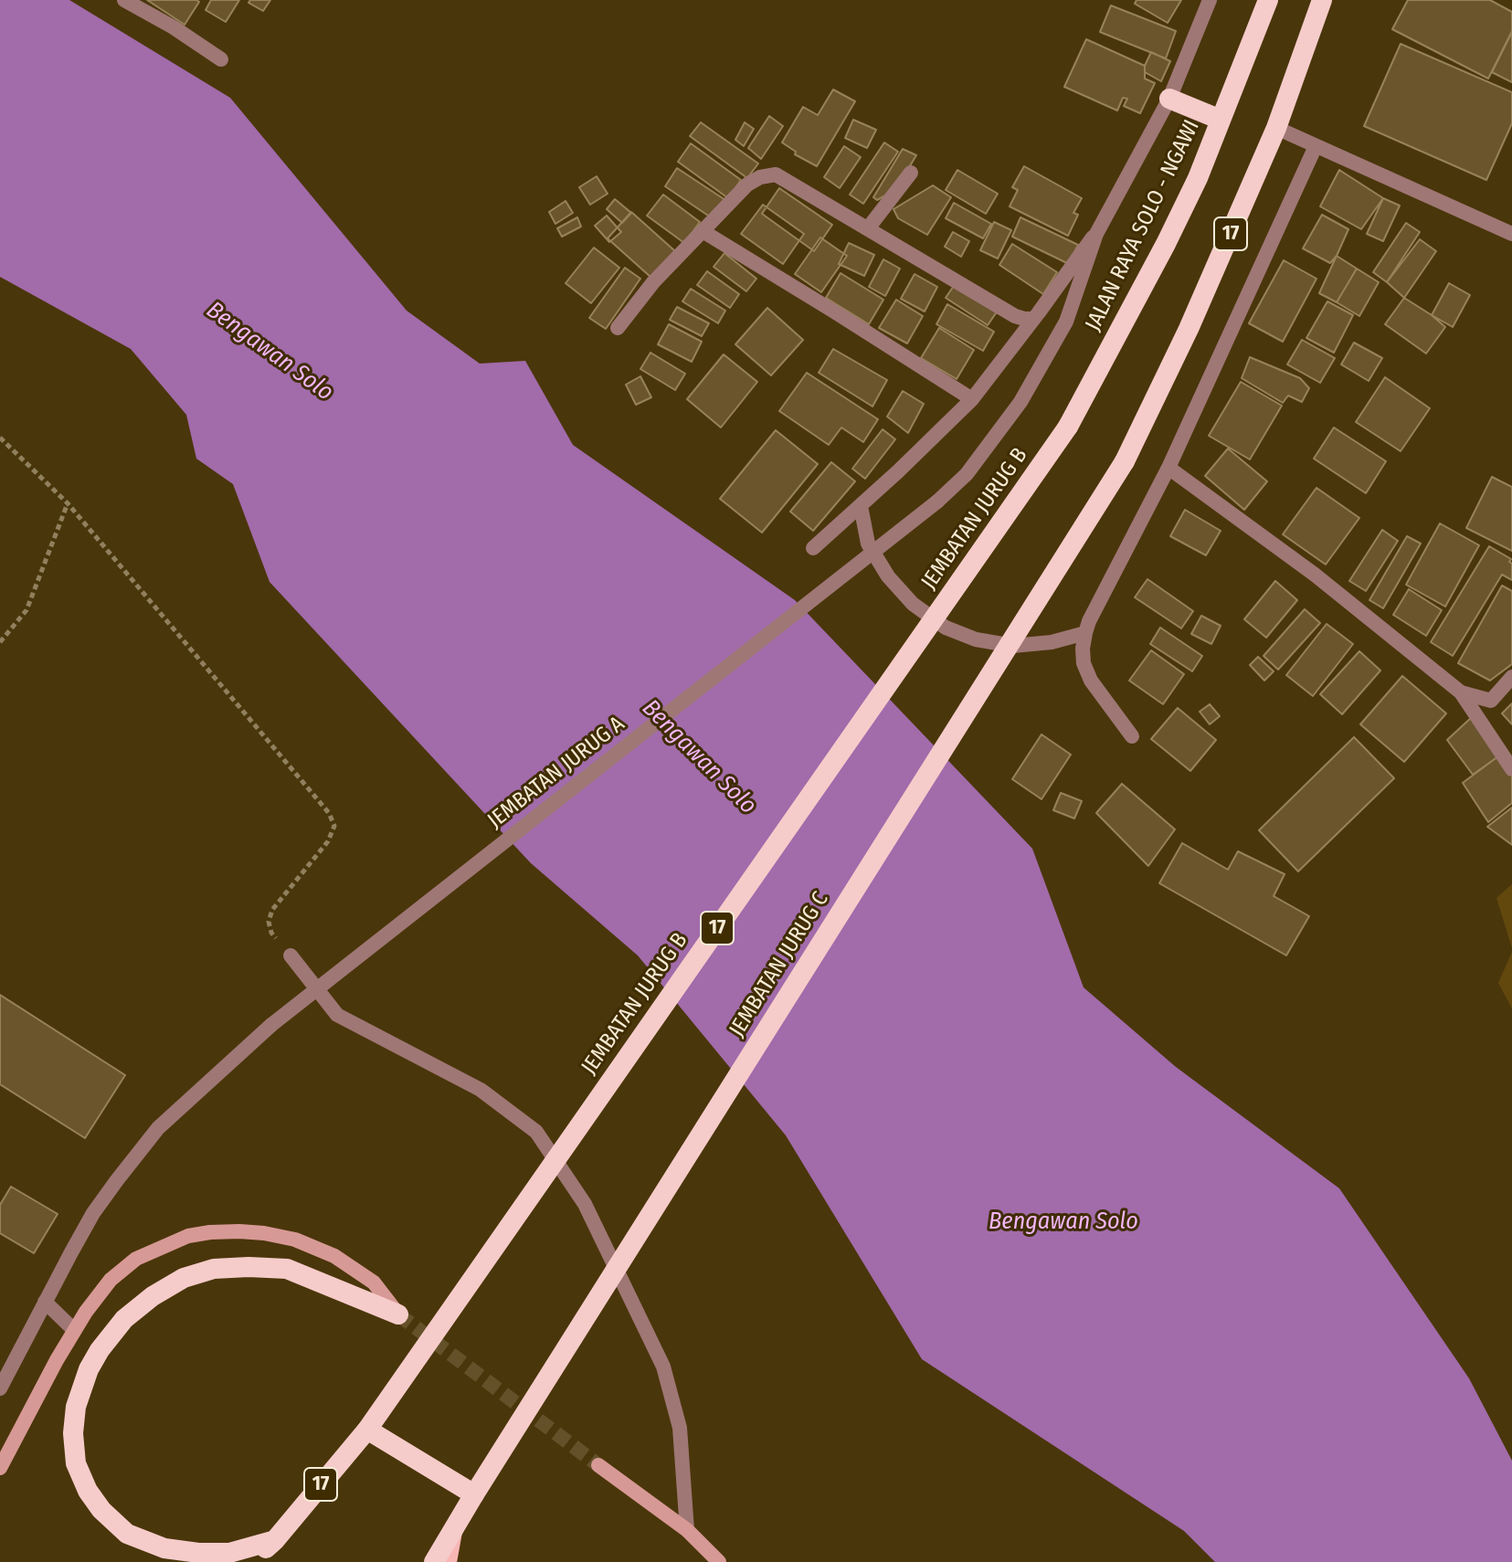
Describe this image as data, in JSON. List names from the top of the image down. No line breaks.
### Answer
{"streets":{"highway":["JALAN RAYA SOLO - NGAWI","17","JEMBATAN JURUG B","JEMBATAN JURUG C"],"street":["JEMBATAN JURUG A"]},"crossings":[["JALAN RAYA SOLO - NGAWI","JEMBATAN JURUG B"],["17","JEMBATAN JURUG B"],["17","JEMBATAN JURUG C"]],"water":["Bengawan Solo"]}
